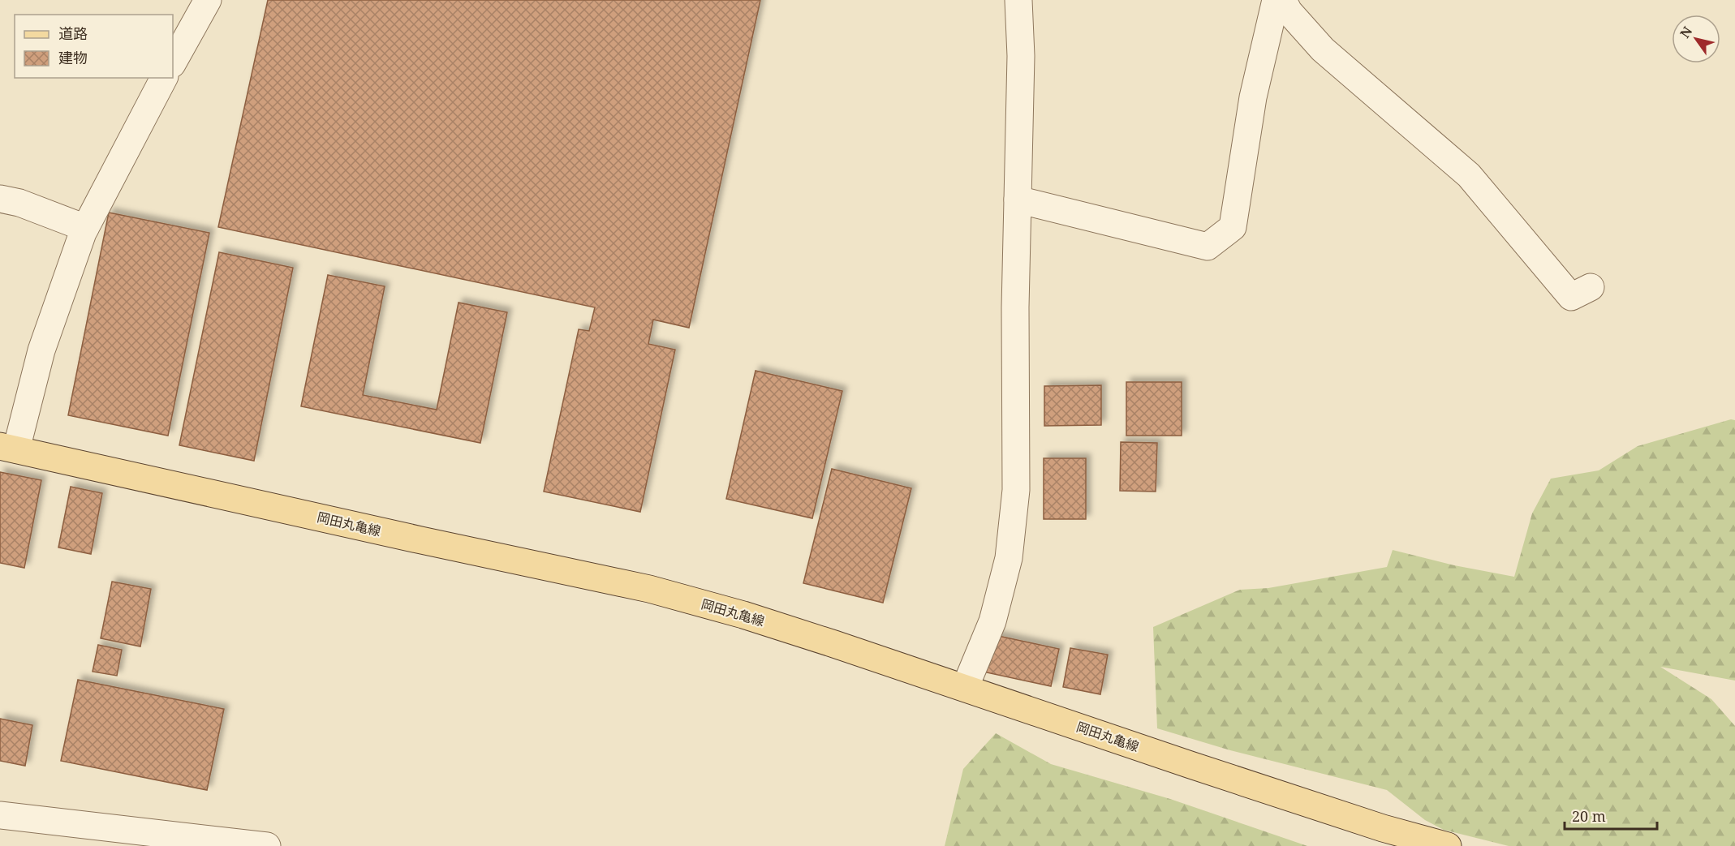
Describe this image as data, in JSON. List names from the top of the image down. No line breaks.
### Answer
{"streets":{"main road":["岡田丸亀線"]},"legend":["道路","建物"],"scale_bar":"20 m","north":"top left"}
